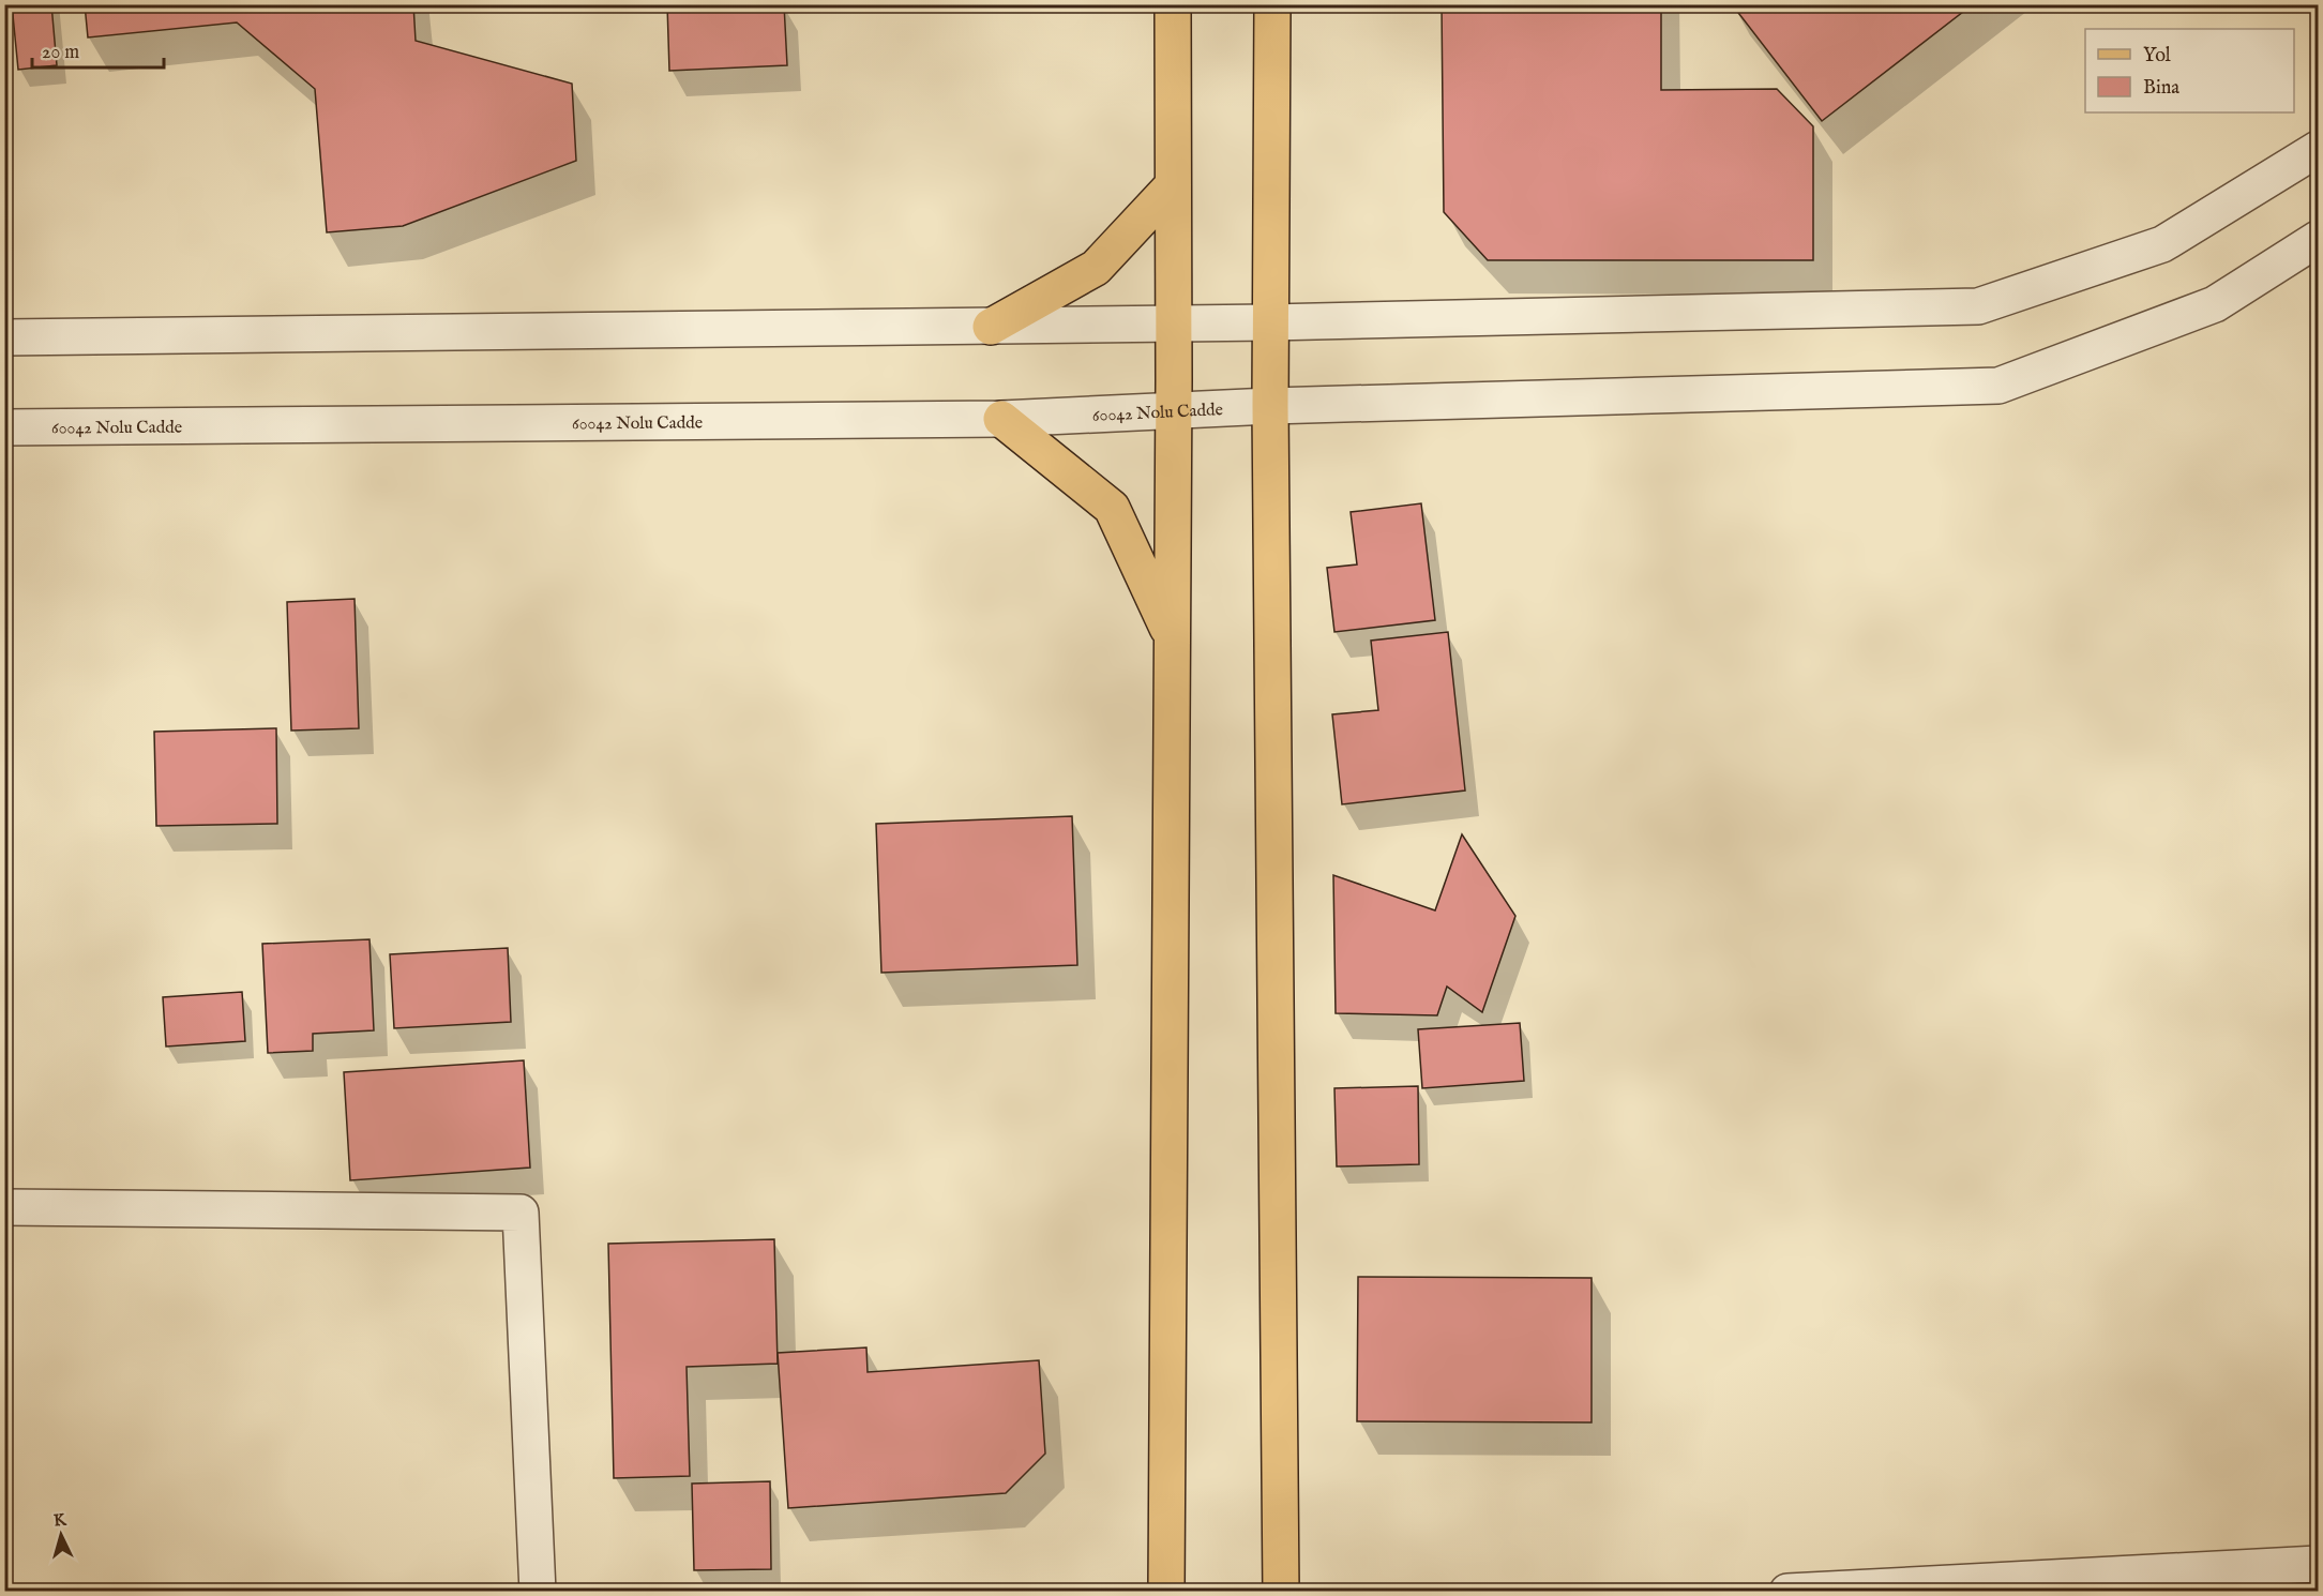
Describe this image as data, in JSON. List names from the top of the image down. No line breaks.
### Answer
{"streets":{"street":["60042 Nolu Cadde"]},"legend":["Yol","Bina"],"scale_bar":"20 m","north":"top"}
